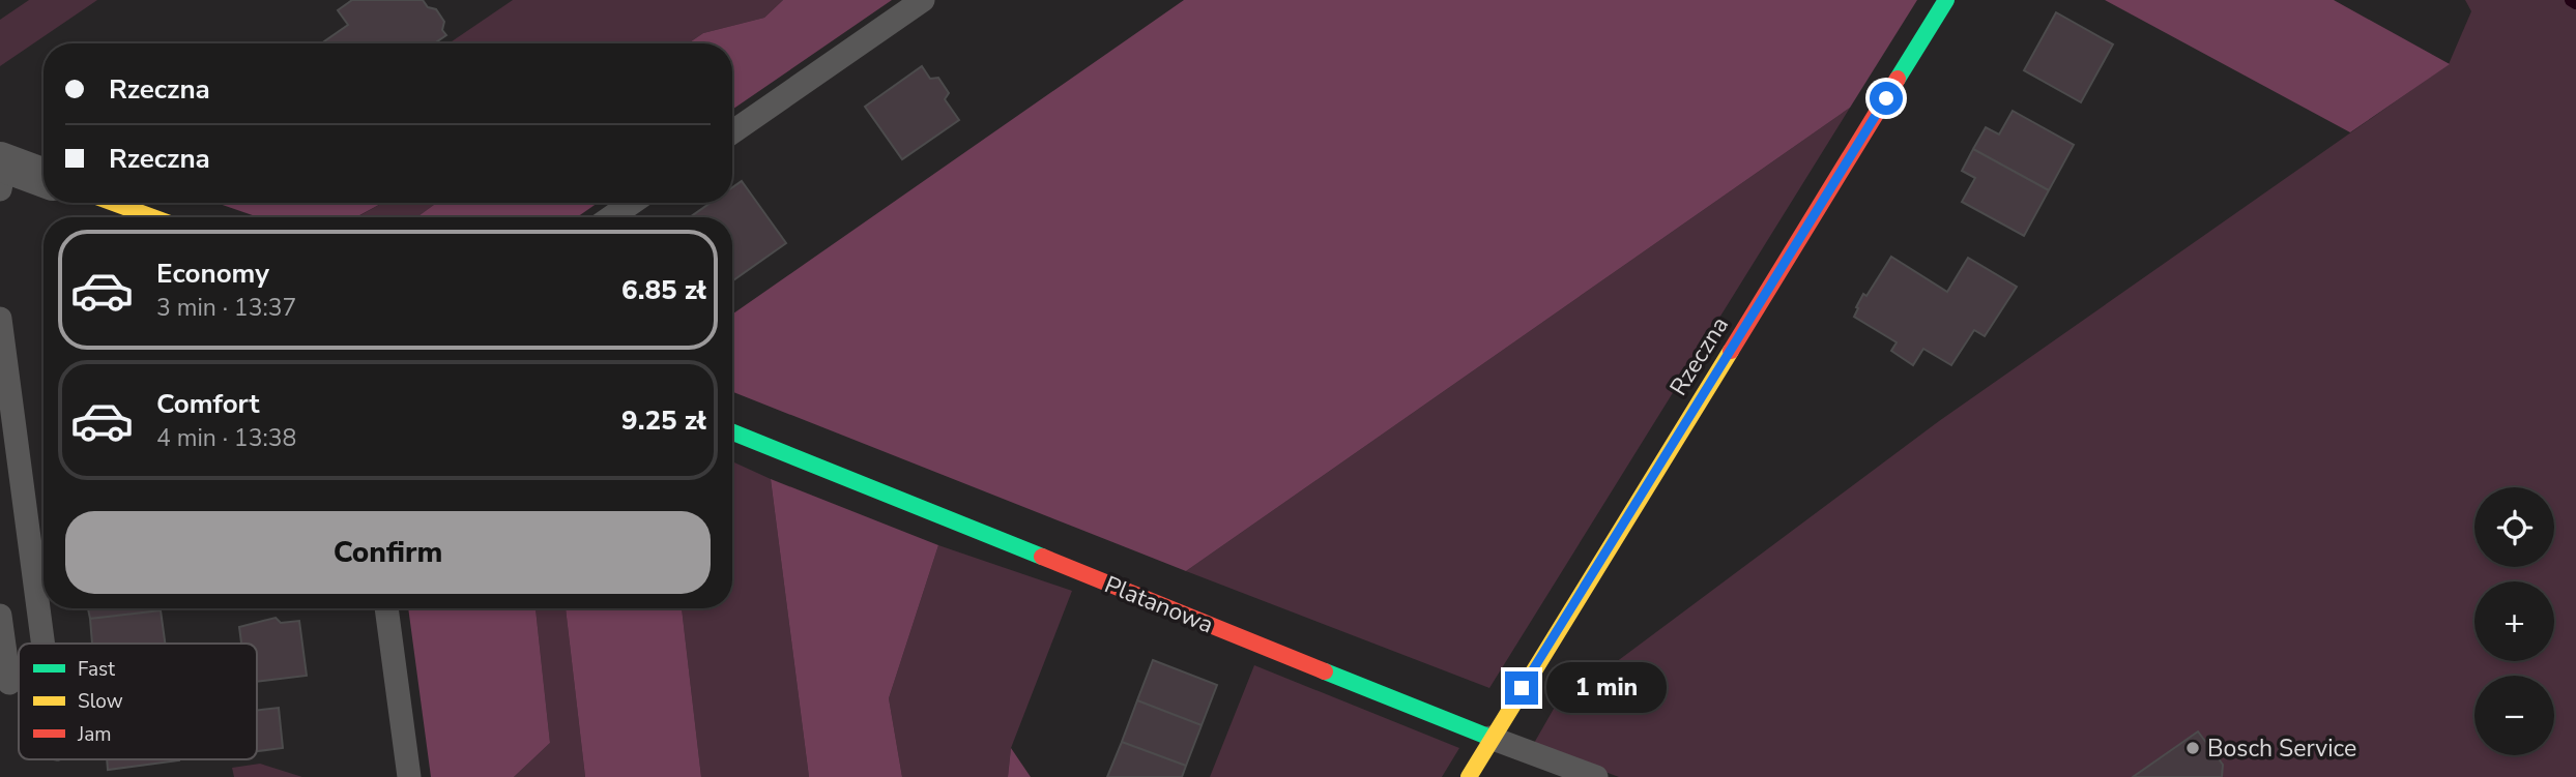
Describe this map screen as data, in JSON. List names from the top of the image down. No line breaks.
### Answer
{"streets":{"street":["Rzeczna","Platanowa"]},"crossings":[["Rzeczna","Platanowa"]],"places":["Bosch Service"],"legend":["Fast","Slow","Jam"],"page":{"banner":["Rzeczna","Rzeczna"],"list":[{"name":"Economy","note":"3 min · 13:37","value":"6.85 zł"},{"name":"Comfort","note":"4 min · 13:38","value":"9.25 zł"}],"map_buttons":["+","−"],"buttons":"Confirm","bubble":"1 min"}}
